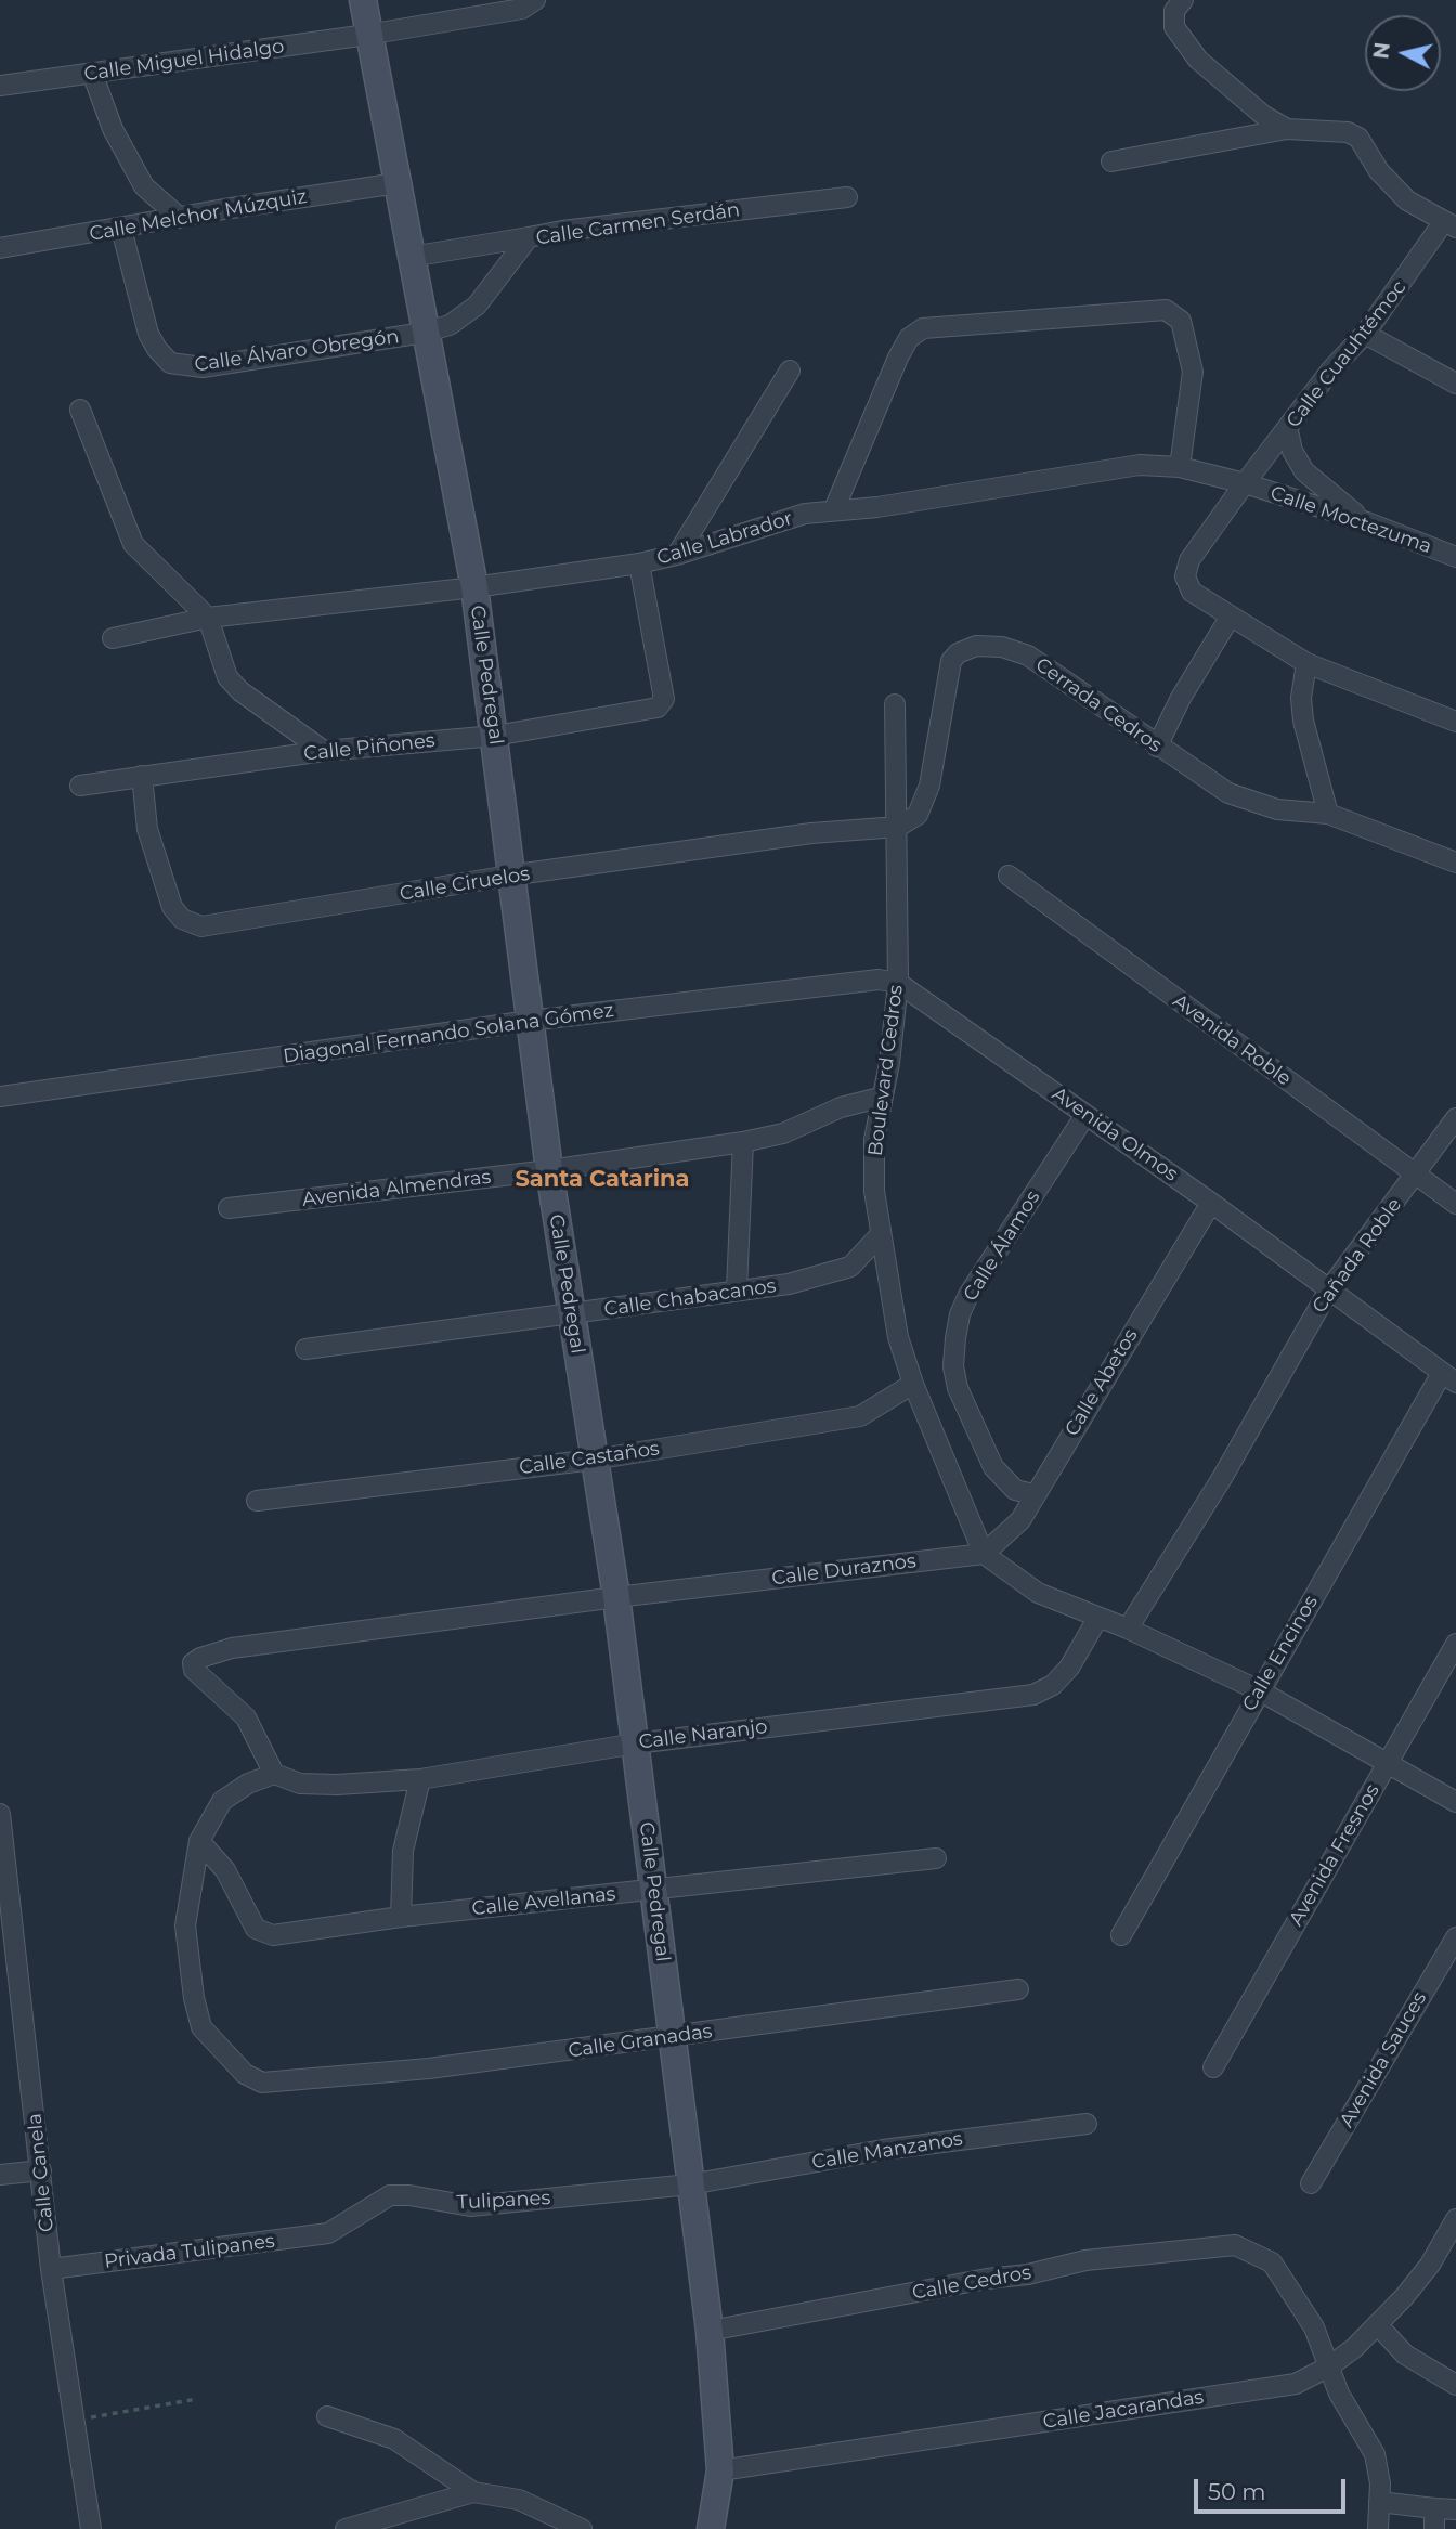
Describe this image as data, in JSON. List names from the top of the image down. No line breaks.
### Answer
{"streets":{"street":["Calle Miguel Hidalgo","Calle Melchor Múzquiz","Calle Carmen Serdán","Calle Álvaro Obregón","Calle Cuauhtémoc","Calle Moctezuma","Calle Labrador","Calle Pedregal","Cerrada Cedros","Calle Piñones","Calle Ciruelos","Diagonal Fernando Solana Gómez","Avenida Roble","Boulevard Cedros","Avenida Olmos","Avenida Almendras","Calle Álamos","Cañada Roble","Calle Chabacanos","Calle Abetos","Calle Castaños","Calle Duraznos","Calle Encinos","Calle Naranjo","Avenida Fresnos","Calle Avellanas","Calle Granadas","Avenida Sauces","Calle Manzanos","Calle Canela","Tulipanes","Privada Tulipanes","Calle Cedros","Calle Jacarandas"]},"crossings":[["Calle Miguel Hidalgo","Calle Pedregal"],["Calle Melchor Múzquiz","Calle Álvaro Obregón"],["Calle Melchor Múzquiz","Calle Pedregal"],["Calle Carmen Serdán","Calle Álvaro Obregón"],["Calle Carmen Serdán","Calle Pedregal"],["Calle Álvaro Obregón","Calle Pedregal"],["Calle Cuauhtémoc","Calle Moctezuma"],["Calle Cuauhtémoc","Calle Labrador"],["Calle Moctezuma","Calle Labrador"],["Calle Labrador","Calle Pedregal"],["Calle Labrador","Calle Piñones"],["Calle Pedregal","Calle Piñones"],["Calle Pedregal","Calle Ciruelos"],["Calle Pedregal","Diagonal Fernando Solana Gómez"],["Calle Pedregal","Avenida Almendras"],["Calle Pedregal","Calle Chabacanos"],["Calle Pedregal","Calle Castaños"],["Calle Pedregal","Calle Duraznos"],["Calle Pedregal","Calle Naranjo"],["Calle Pedregal","Calle Avellanas"],["Calle Pedregal","Calle Granadas"],["Calle Pedregal","Calle Manzanos"],["Calle Pedregal","Tulipanes"],["Calle Pedregal","Calle Cedros"],["Calle Pedregal","Calle Jacarandas"],["Cerrada Cedros","Calle Ciruelos"],["Cerrada Cedros","Boulevard Cedros"],["Calle Piñones","Calle Ciruelos"],["Calle Ciruelos","Boulevard Cedros"],["Diagonal Fernando Solana Gómez","Boulevard Cedros"],["Diagonal Fernando Solana Gómez","Avenida Olmos"],["Avenida Roble","Cañada Roble"],["Boulevard Cedros","Avenida Olmos"],["Boulevard Cedros","Avenida Almendras"],["Boulevard Cedros","Calle Chabacanos"],["Boulevard Cedros","Calle Abetos"],["Boulevard Cedros","Calle Castaños"],["Boulevard Cedros","Calle Duraznos"],["Avenida Olmos","Calle Álamos"],["Avenida Olmos","Cañada Roble"],["Avenida Olmos","Calle Abetos"],["Calle Álamos","Calle Abetos"],["Calle Abetos","Calle Duraznos"],["Calle Duraznos","Calle Naranjo"],["Calle Avellanas","Calle Granadas"],["Calle Manzanos","Tulipanes"],["Calle Canela","Privada Tulipanes"],["Tulipanes","Privada Tulipanes"],["Calle Cedros","Calle Jacarandas"]],"districts":["Santa Catarina"],"scale_bar":"50 m","north":"left"}
